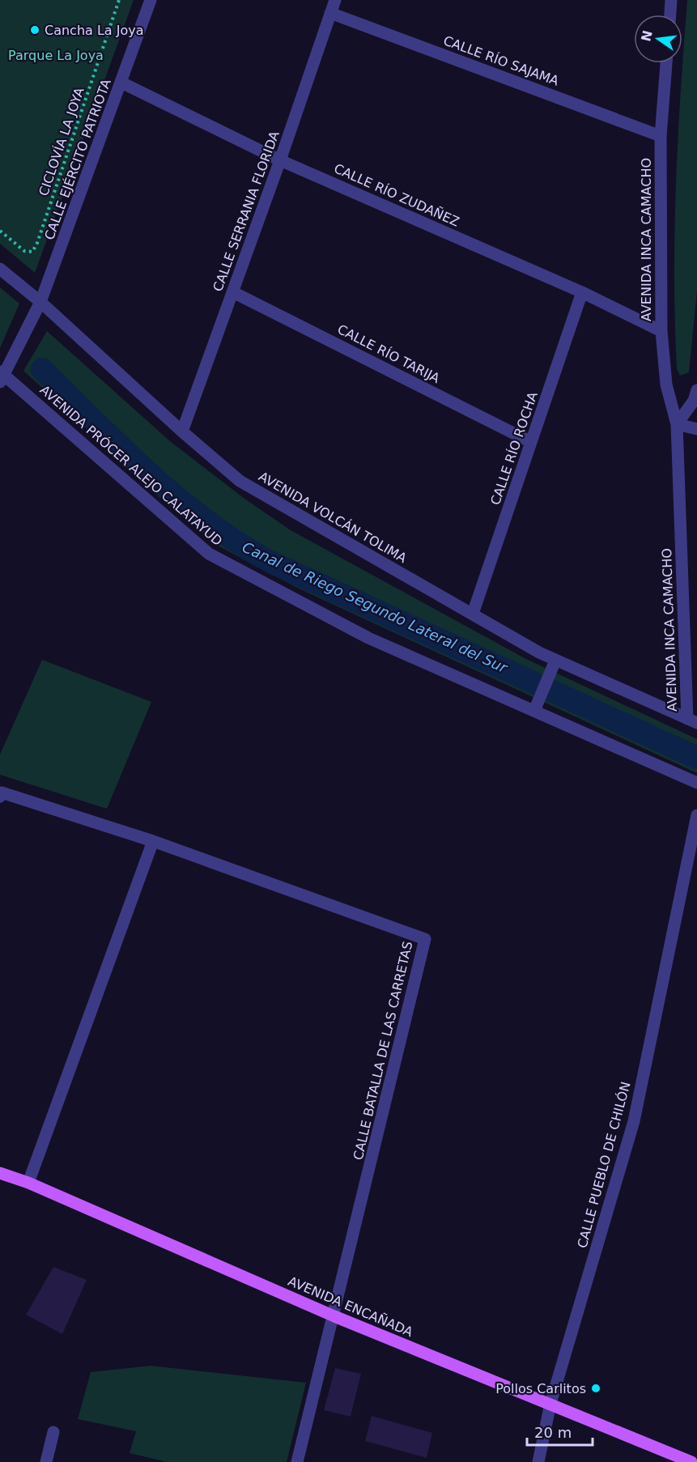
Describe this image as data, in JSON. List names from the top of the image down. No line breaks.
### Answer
{"streets":{"main road":["AVENIDA ENCAÑADA"],"street":["CALLE RÍO SAJAMA","CALLE EJÉRCITO PATRIOTA","CALLE RÍO ZUDAÑEZ","CALLE SERRANIA FLORIDA","AVENIDA INCA CAMACHO","CALLE RÍO TARIJA","CALLE RÍO ROCHA","AVENIDA PRÓCER ALEJO CALATAYUD","AVENIDA VOLCÁN TOLIMA","CALLE BATALLA DE LAS CARRETAS","CALLE PUEBLO DE CHILÓN"],"path":["CICLOVÍA LA JOYA"]},"crossings":[["CALLE RÍO SAJAMA","CALLE SERRANIA FLORIDA"],["CALLE RÍO SAJAMA","AVENIDA INCA CAMACHO"],["CALLE EJÉRCITO PATRIOTA","CALLE RÍO ZUDAÑEZ"],["CALLE EJÉRCITO PATRIOTA","AVENIDA PRÓCER ALEJO CALATAYUD"],["CALLE EJÉRCITO PATRIOTA","AVENIDA VOLCÁN TOLIMA"],["CALLE RÍO ZUDAÑEZ","CALLE SERRANIA FLORIDA"],["CALLE RÍO ZUDAÑEZ","AVENIDA INCA CAMACHO"],["CALLE RÍO ZUDAÑEZ","CALLE RÍO ROCHA"],["CALLE SERRANIA FLORIDA","CALLE RÍO TARIJA"],["CALLE SERRANIA FLORIDA","AVENIDA VOLCÁN TOLIMA"],["AVENIDA INCA CAMACHO","AVENIDA VOLCÁN TOLIMA"],["CALLE RÍO TARIJA","CALLE RÍO ROCHA"],["CALLE RÍO ROCHA","AVENIDA VOLCÁN TOLIMA"],["CALLE BATALLA DE LAS CARRETAS","AVENIDA ENCAÑADA"],["CALLE PUEBLO DE CHILÓN","AVENIDA ENCAÑADA"]],"water":["Canal de Riego Segundo Lateral del Sur"],"parks":["Parque La Joya"],"places":["Cancha La Joya","Pollos Carlitos"],"scale_bar":"20 m","north":"left"}
